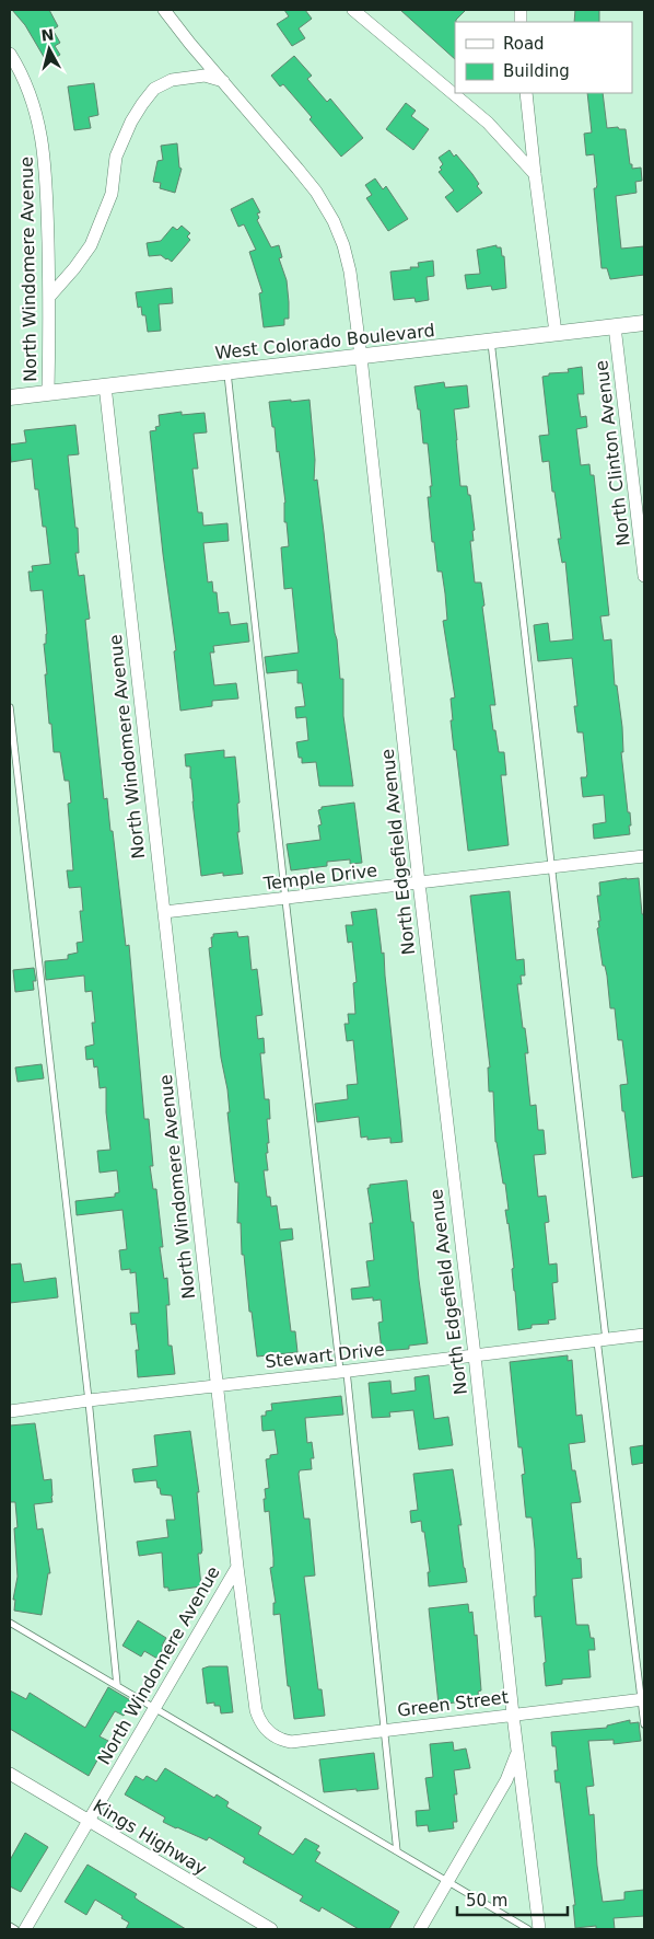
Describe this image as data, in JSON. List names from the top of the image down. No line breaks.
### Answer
{"streets":{"street":["North Windomere Avenue","West Colorado Boulevard","North Clinton Avenue","North Edgefield Avenue","Temple Drive","Stewart Drive","Green Street","Kings Highway"]},"crossings":[["North Windomere Avenue","West Colorado Boulevard"],["North Windomere Avenue","Temple Drive"],["North Windomere Avenue","Stewart Drive"],["North Windomere Avenue","Green Street"],["North Windomere Avenue","Kings Highway"],["West Colorado Boulevard","North Clinton Avenue"],["West Colorado Boulevard","North Edgefield Avenue"],["North Edgefield Avenue","Temple Drive"],["North Edgefield Avenue","Stewart Drive"],["North Edgefield Avenue","Green Street"]],"legend":["Road","Building"],"scale_bar":"50 m","north":"top"}
